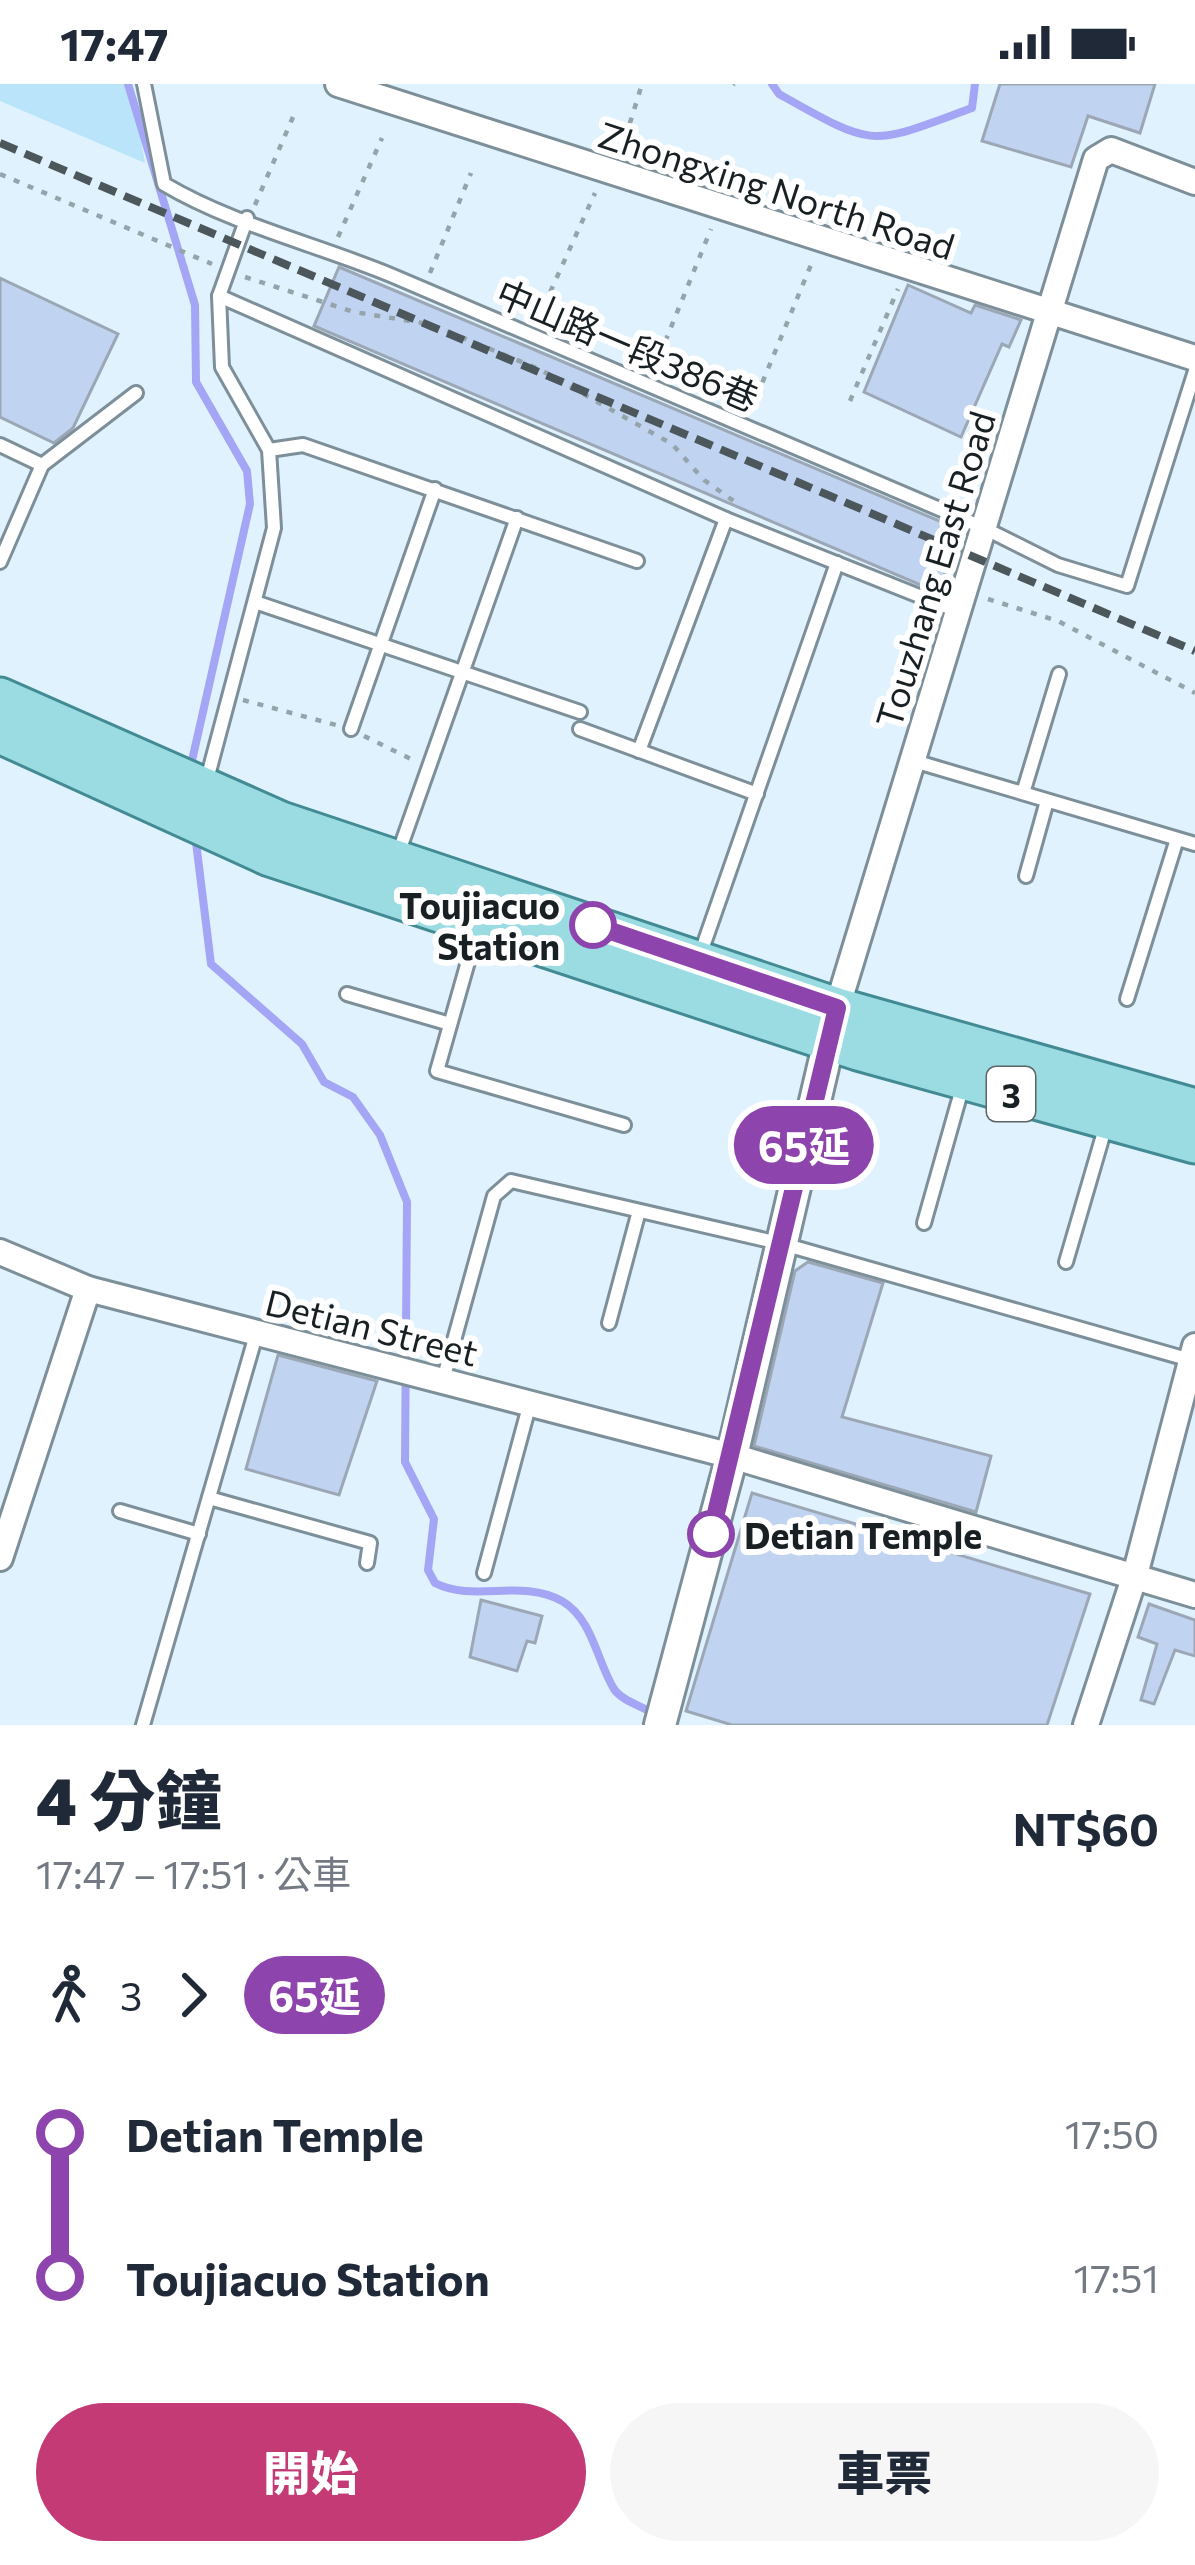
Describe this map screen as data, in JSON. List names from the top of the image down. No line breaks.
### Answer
{"streets":{"main road":["3"],"street":["Zhongxing North Road","Touzhang East Road","Detian Street"],"lane":["中山路一段386巷"]},"crossings":[["Zhongxing North Road","Touzhang East Road"],["中山路一段386巷","Touzhang East Road"],["Touzhang East Road","3"]],"places":["Toujiacuo Station","Detian Temple"],"lines":["bus line 65延"],"page":{"status":"17:47","on_map":"65延","heading":["4 分鐘","17:47 – 17:51 · 公車","NT$60"],"legs":["3","65延"],"list":[{"name":"Detian Temple","value":"17:50"},{"name":"Toujiacuo Station","value":"17:51"}],"buttons":["開始","車票"]}}
